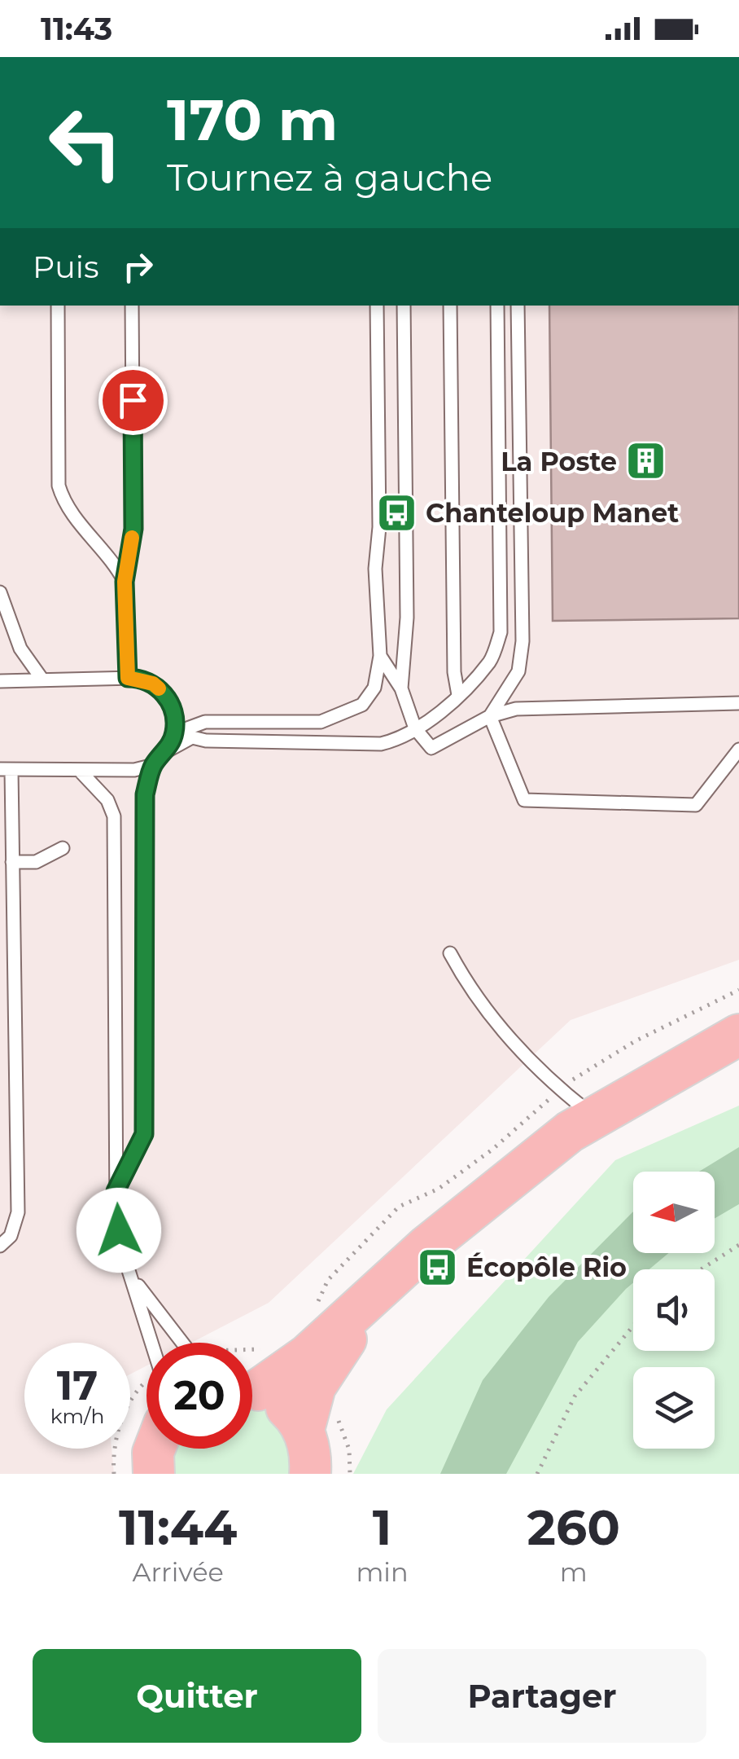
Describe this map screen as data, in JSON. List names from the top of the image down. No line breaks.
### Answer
{"places":{"building":["La Poste"],"bus stop":["Chanteloup Manet","Écopôle Rio"]},"north":"left","page":{"status":"11:43","turn":["170 m","Tournez à gauche"],"then":"Puis","speed":"17 km/h","limit":"20","eta":["11:44","Arrivée","1","min","260","m"],"buttons":["Quitter","Partager"]}}
